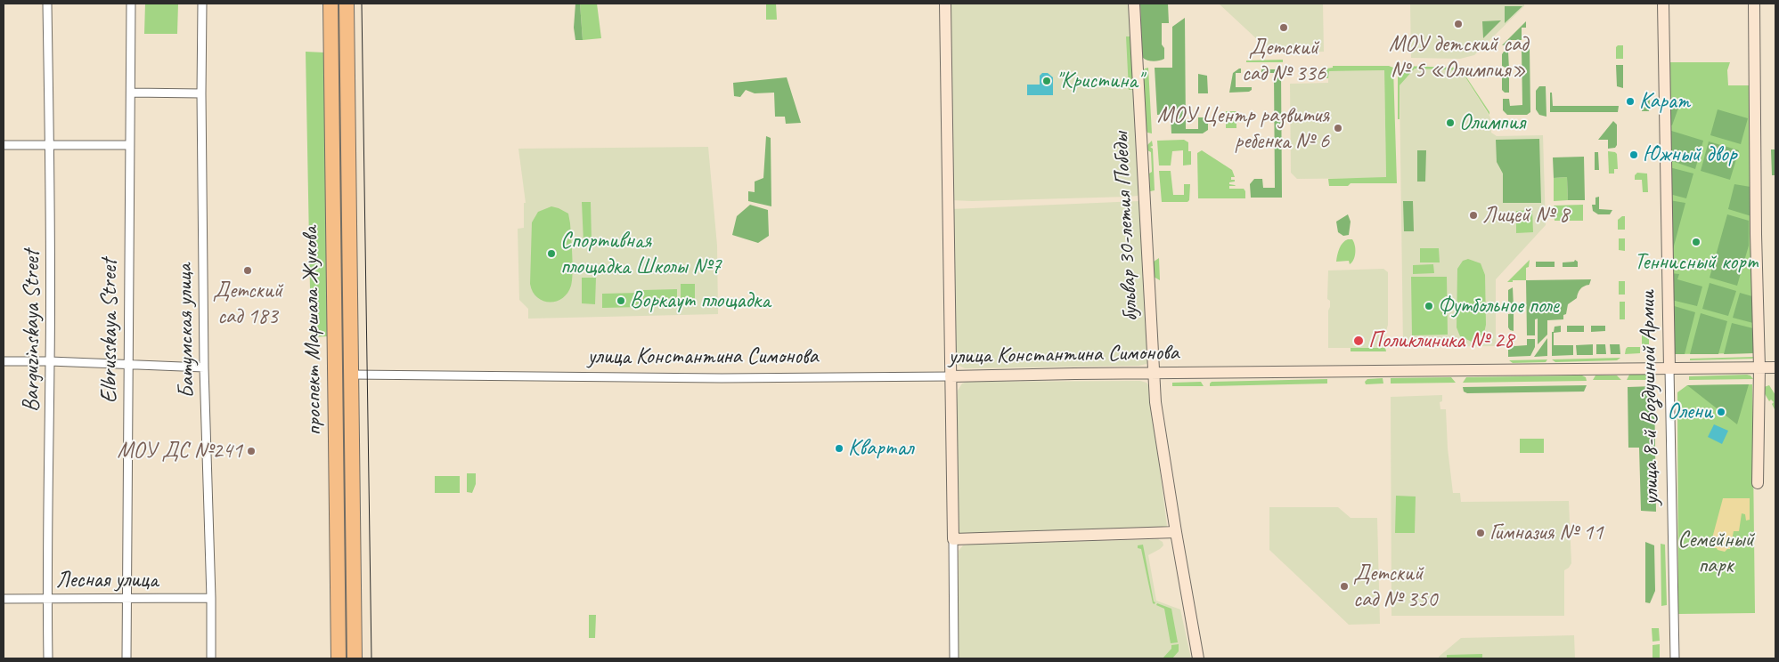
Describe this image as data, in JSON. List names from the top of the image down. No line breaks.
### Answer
{"streets":{"highway":["проспект Маршала Жукова"],"street":["бульвар 30-летия Победы","Barguzinskaya Street","Elbrusskaya Street","Батумская улица","улица Константина Симонова","улица 8-й Воздушной Армии","Лесная улица"]},"crossings":[["бульвар 30-летия Победы","улица Константина Симонова"],["Barguzinskaya Street","Лесная улица"],["Elbrusskaya Street","Лесная улица"],["Батумская улица","Лесная улица"],["проспект Маршала Жукова","улица Константина Симонова"],["улица Константина Симонова","улица 8-й Воздушной Армии"]],"parks":["Семейный парк"],"places":["МОУ детский сад № 5 «Олимпия»","Детский сад № 336","\"Кристина\"","Карат","Олимпия","МОУ Центр развития ребенка № 6","Южный двор","Лицей № 8","Теннисный корт","Спортивная площадка Школы №7","Детский сад 183","Воркаут площадка","Футбольное поле","Поликлиника № 28","Олени","Квартал","МОУ ДС №241","Гимназия № 11","Детский сад № 350"]}
